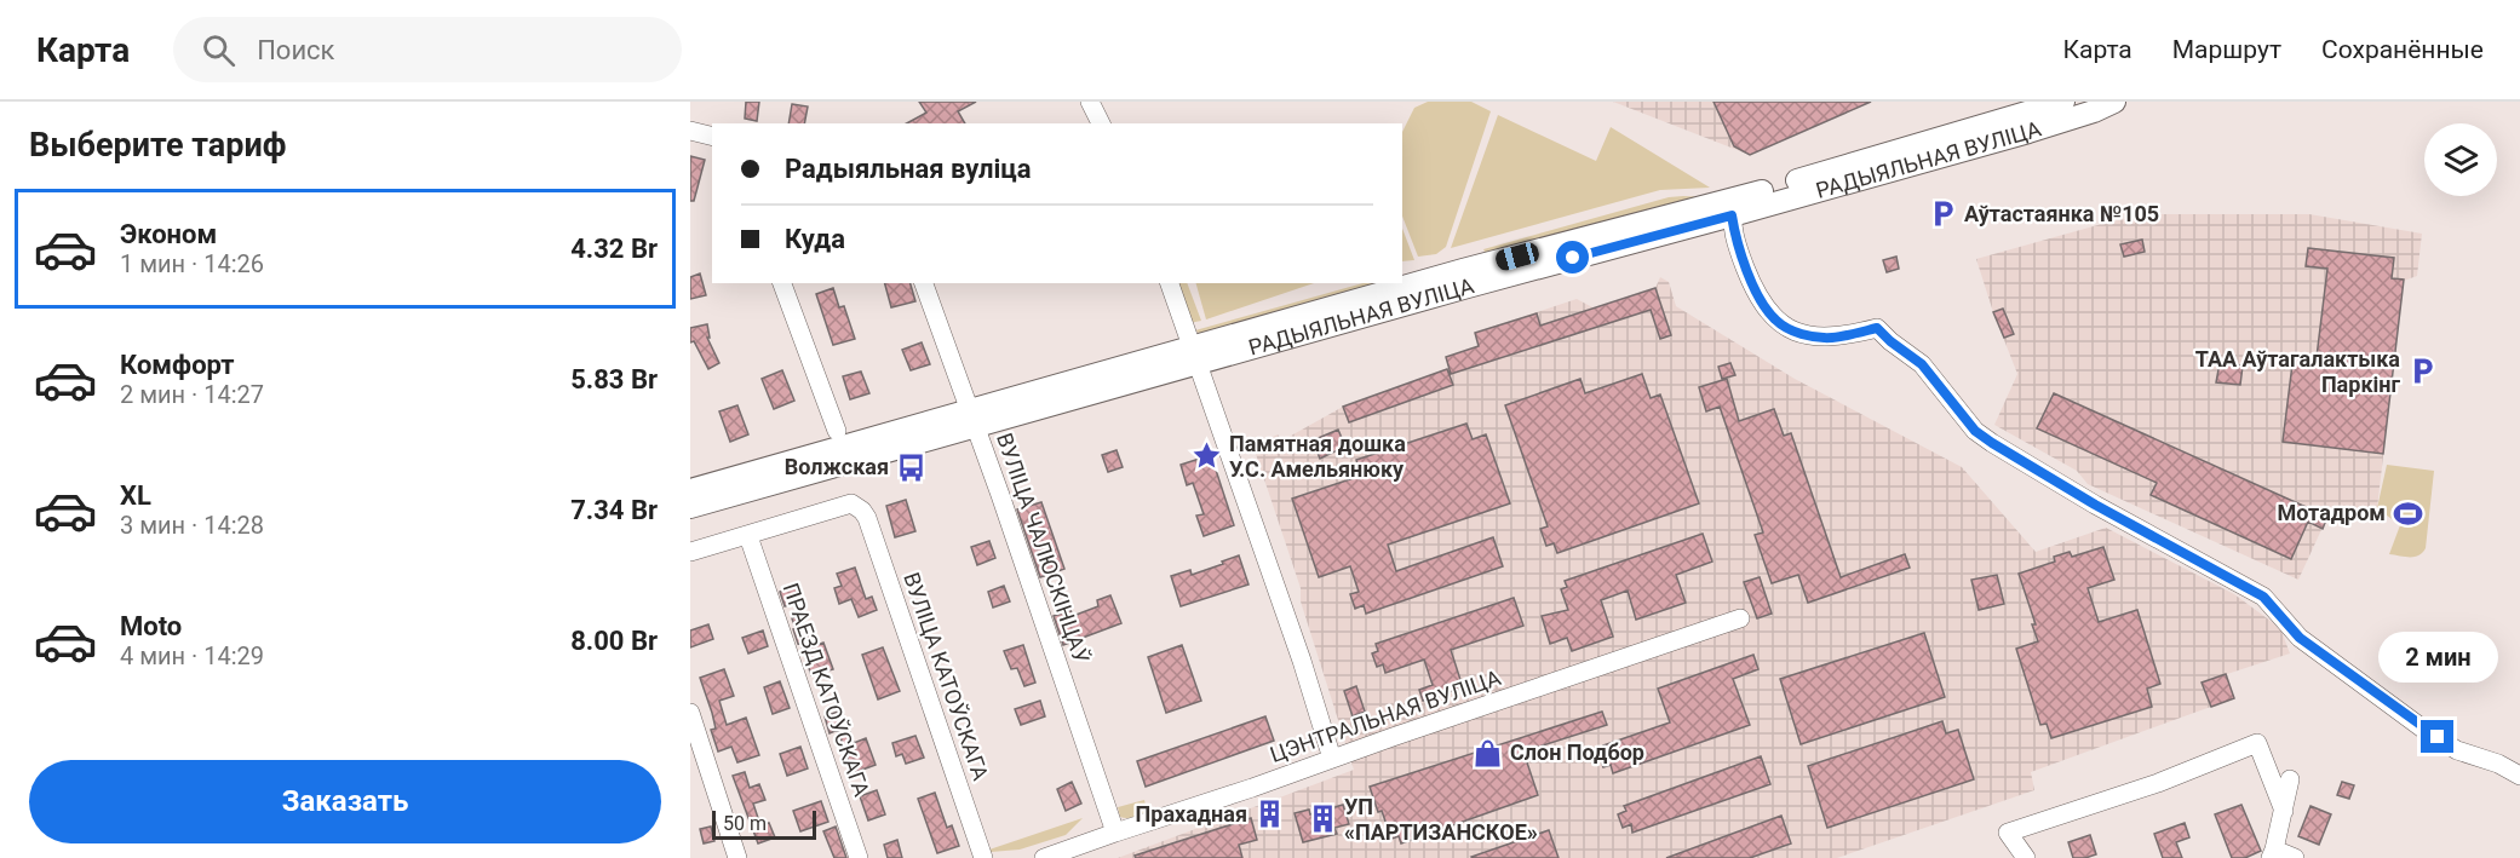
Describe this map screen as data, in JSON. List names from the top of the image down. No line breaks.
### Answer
{"streets":{"main road":["РАДЫЯЛЬНАЯ ВУЛІЦА"],"street":["ВУЛІЦА ЧАЛЮСКІНЦАЎ","ВУЛІЦА КАТОЎСКАГА","ПРАЕЗД КАТОЎСКАГА","ЦЭНТРАЛЬНАЯ ВУЛІЦА"]},"crossings":[["РАДЫЯЛЬНАЯ ВУЛІЦА","ВУЛІЦА ЧАЛЮСКІНЦАЎ"],["ВУЛІЦА ЧАЛЮСКІНЦАЎ","ЦЭНТРАЛЬНАЯ ВУЛІЦА"],["ВУЛІЦА КАТОЎСКАГА","ПРАЕЗД КАТОЎСКАГА"]],"places":{"parking":["Аўтастаянка №105","ТАА Аўтагалактыка Паркінг"],"place":["Памятная дошка У.С. Амельянюку"],"bus stop":["Волжская"],"sports":["Мотадром"],"shop":["Слон Подбор"],"building":["Прахадная","УП «ПАРТИЗАНСКОЕ»"]},"scale_bar":"50 m","page":{"header":"Карта","search":"Поиск","nav":["Карта","Маршрут","Сохранённые"],"heading":"Выберите тариф","banner":["Радыяльная вуліца","Куда"],"list":[{"name":"Эконом","note":"1 мин · 14:26","value":"4.32 Br"},{"name":"Комфорт","note":"2 мин · 14:27","value":"5.83 Br"},{"name":"XL","note":"3 мин · 14:28","value":"7.34 Br"},{"name":"Moto","note":"4 мин · 14:29","value":"8.00 Br"}],"bubble":"2 мин","buttons":"Заказать","scale":"50 m"}}
